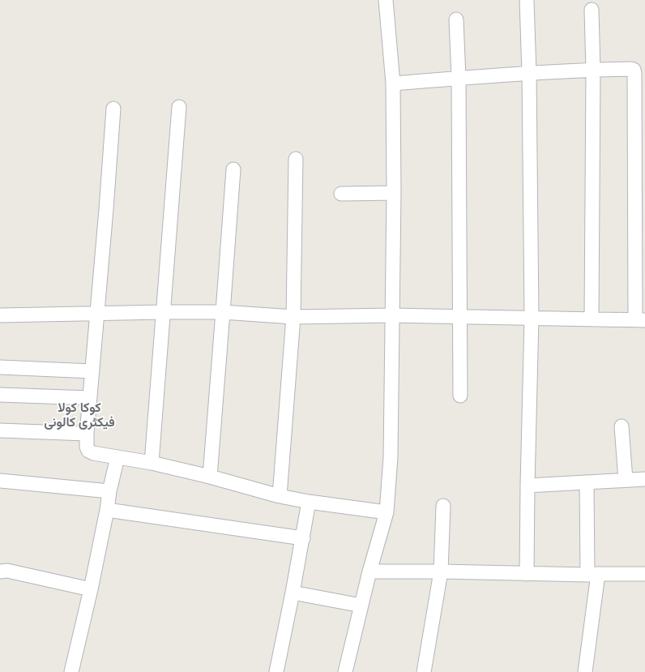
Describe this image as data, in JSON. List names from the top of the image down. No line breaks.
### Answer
{"districts":["کوکا کولا فیکٹری کالونی"]}
